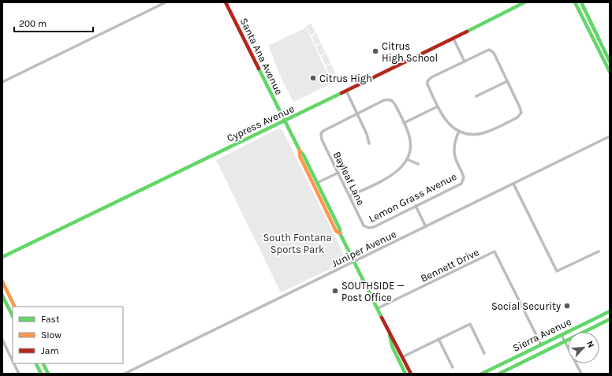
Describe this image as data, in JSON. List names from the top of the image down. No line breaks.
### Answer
{"streets":{"street":["Santa Ana Avenue","Cypress Avenue","Bayleaf Lane","Lemon Grass Avenue","Juniper Avenue","Bennett Drive","Sierra Avenue"]},"crossings":[["Santa Ana Avenue","Cypress Avenue"],["Santa Ana Avenue","Juniper Avenue"],["Santa Ana Avenue","Bennett Drive"],["Bayleaf Lane","Lemon Grass Avenue"],["Bennett Drive","Sierra Avenue"]],"parks":["South Fontana Sports Park"],"places":["Citrus High School","Citrus High","SOUTHSIDE — Post Office","Social Security"],"legend":["Fast","Slow","Jam"],"scale_bar":"200 m","north":"top right"}
